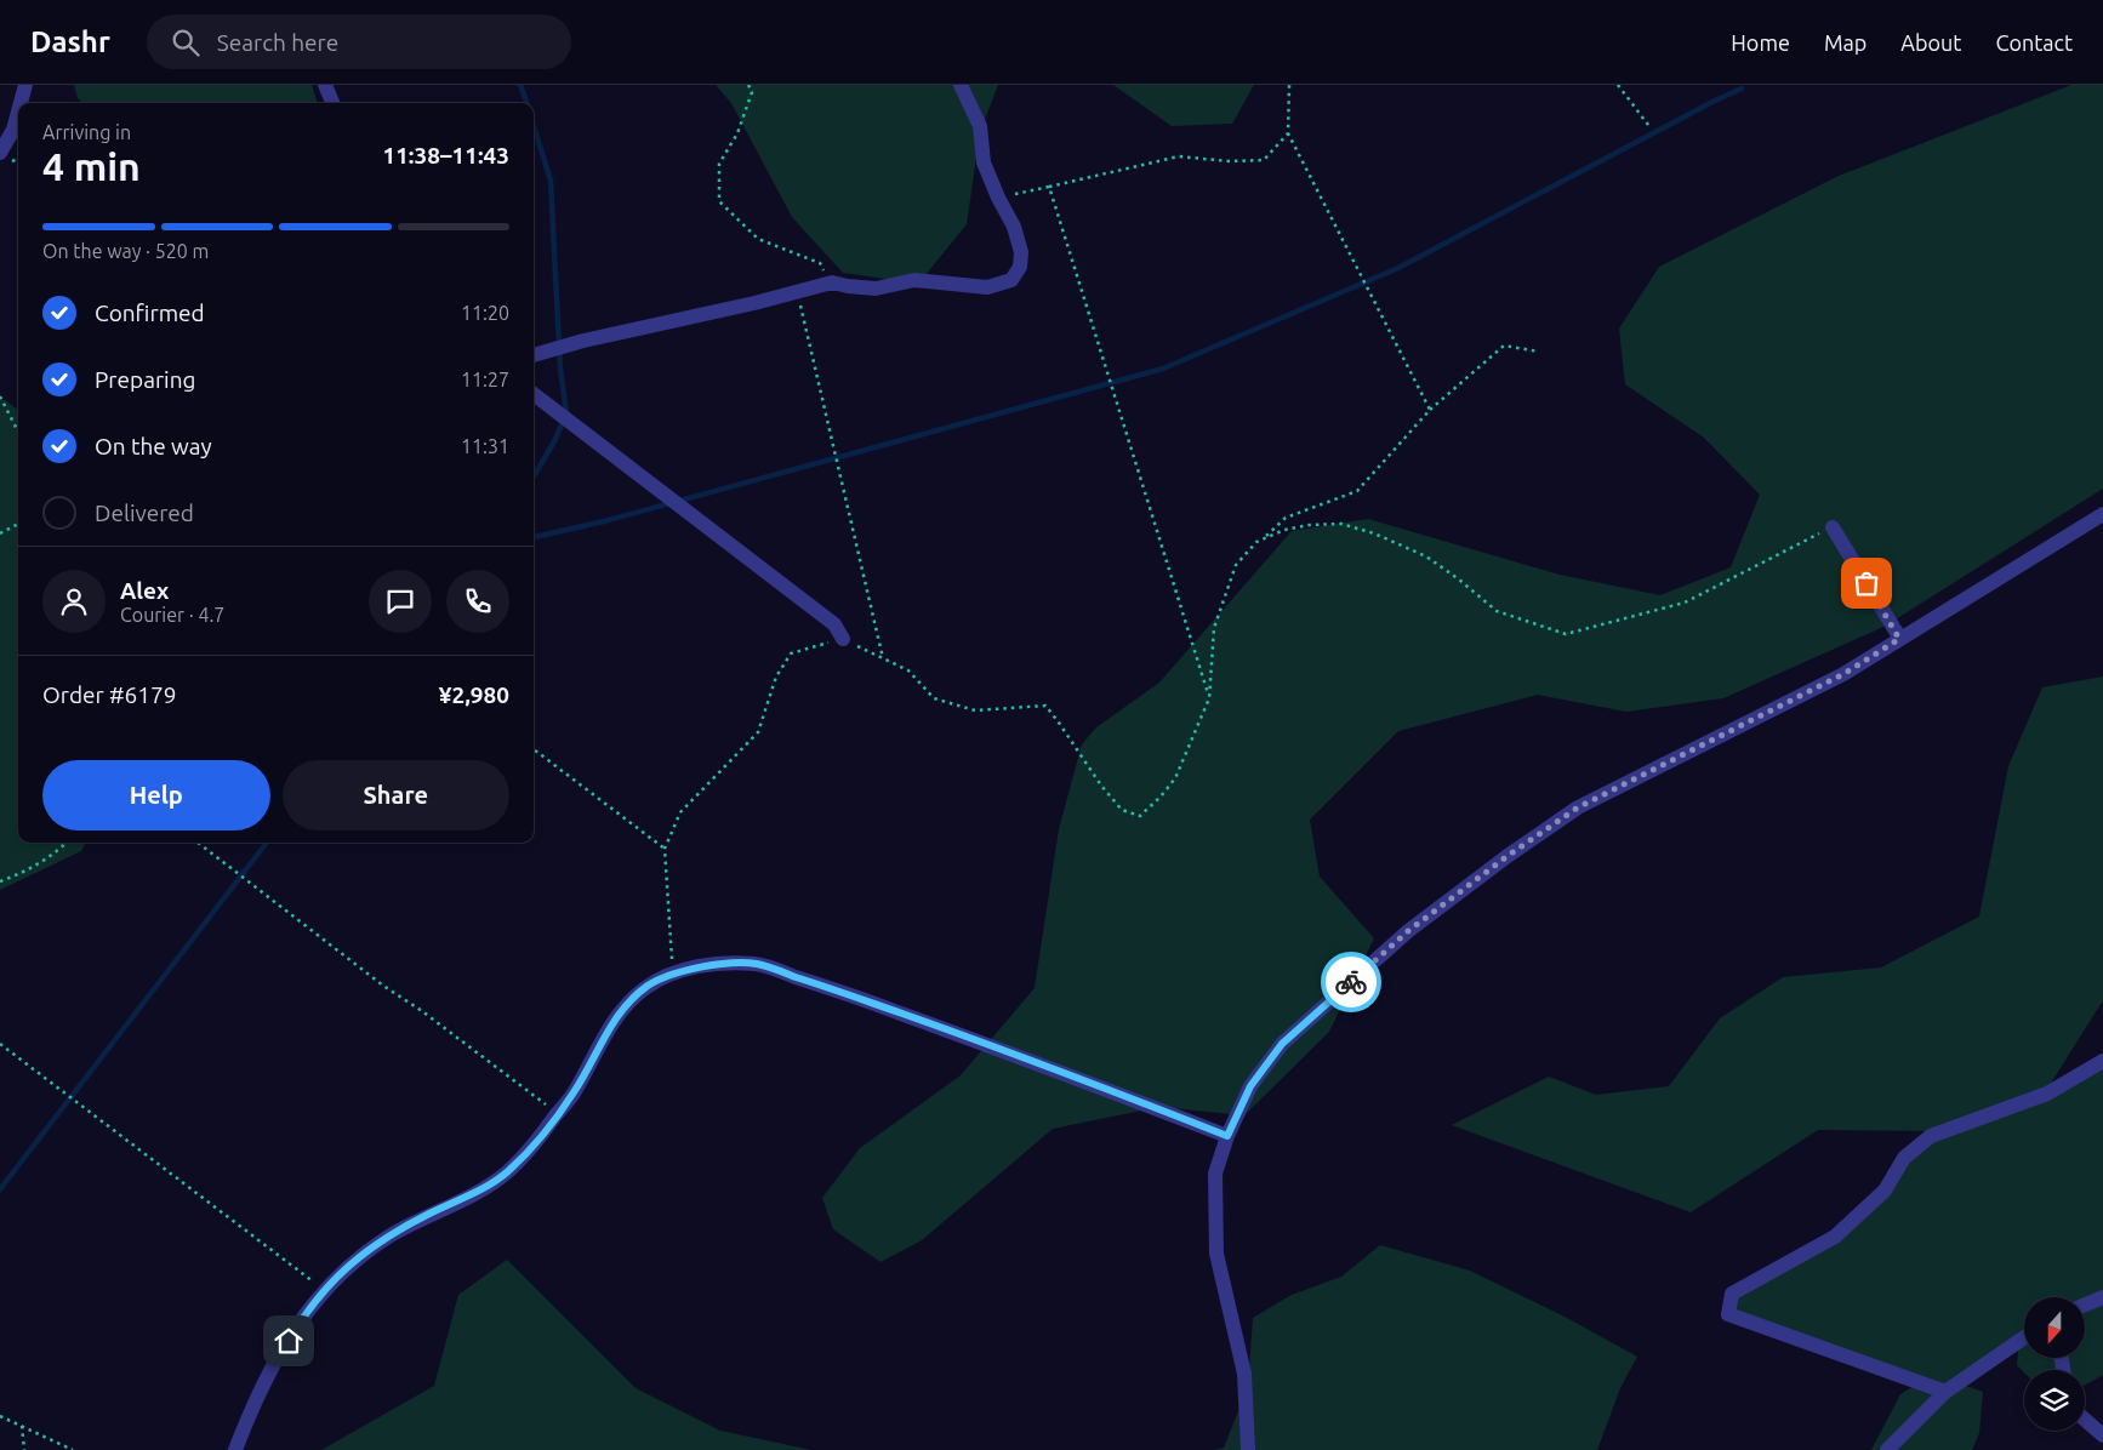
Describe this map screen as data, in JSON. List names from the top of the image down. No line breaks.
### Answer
{"north":"bottom","page":{"header":"Dashr","search":"Search here","nav":["Home","Map","About","Contact"],"heading":["4 min","Arriving in","11:38–11:43"],"panel":["Alex","Courier · 4.7","Order #6179","¥2,980"],"bar":"On the way · 520 m","list":[["Confirmed","11:20"],["Preparing","11:27"],["On the way","11:31"],"Delivered"],"buttons":["Help","Share"]}}
